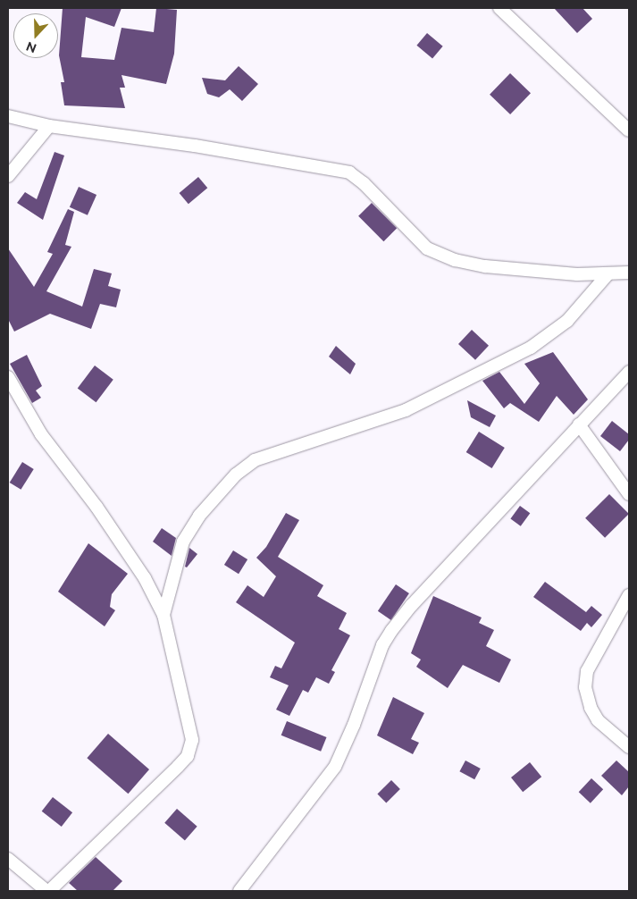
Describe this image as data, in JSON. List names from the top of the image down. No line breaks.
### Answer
{"north":"bottom"}
